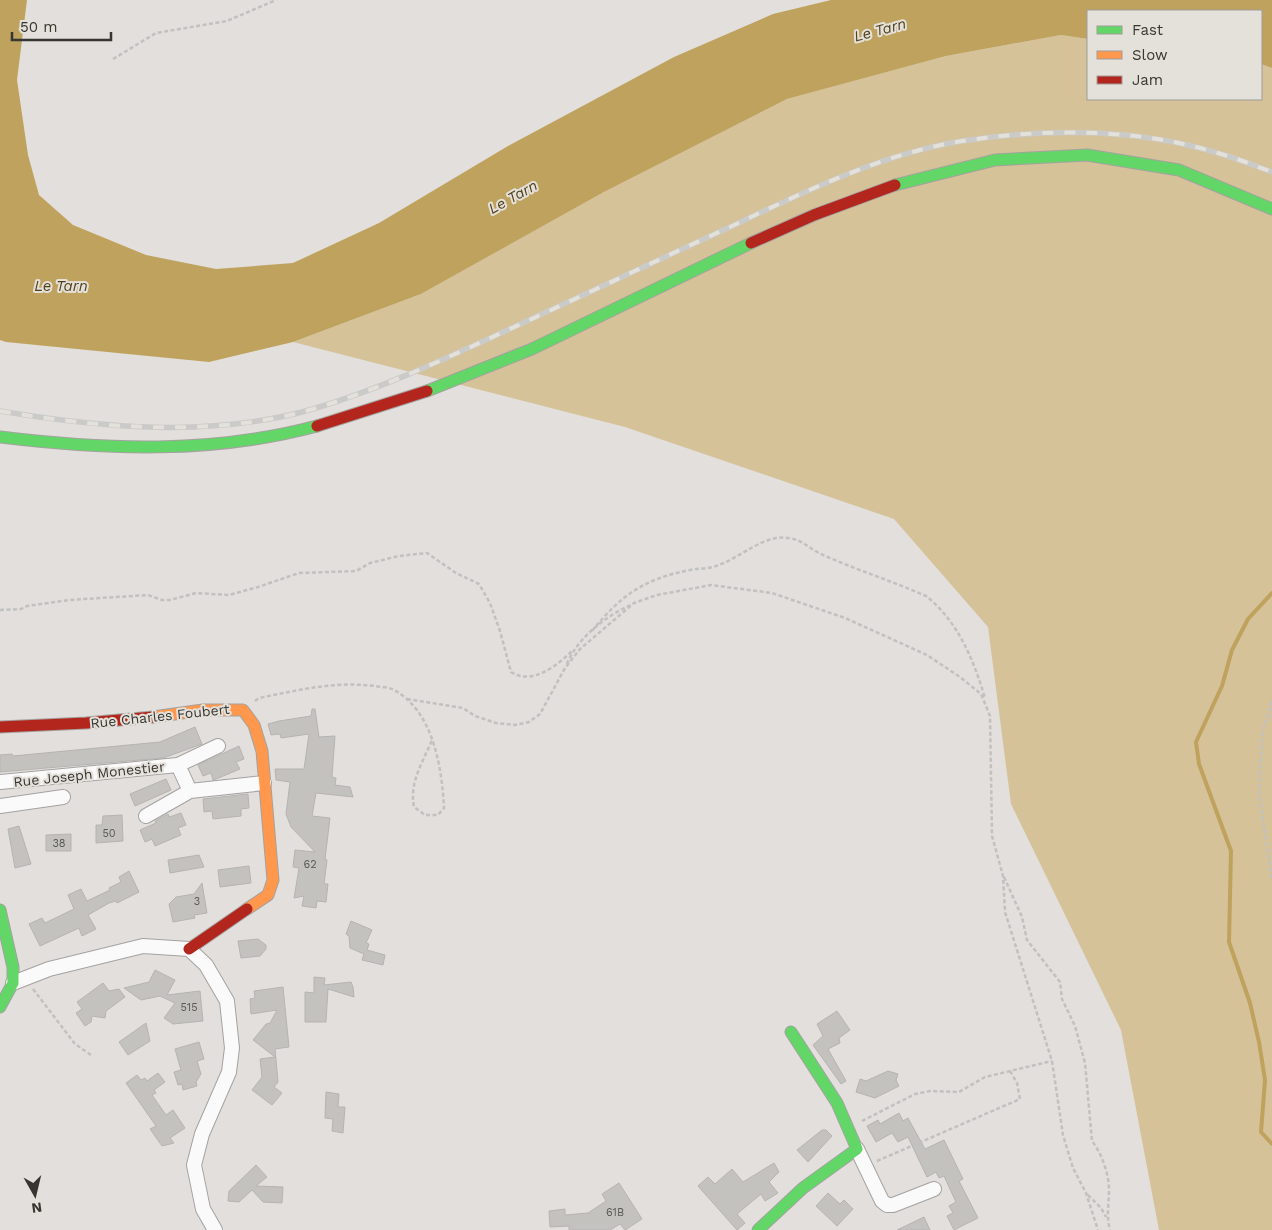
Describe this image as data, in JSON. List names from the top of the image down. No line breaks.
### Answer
{"streets":{"main road":["Rue Charles Foubert"],"street":["Rue Joseph Monestier"]},"water":["Le Tarn"],"house_numbers":["50","38","62","3","515","61B"],"legend":["Fast","Slow","Jam"],"scale_bar":"50 m","north":"bottom"}
